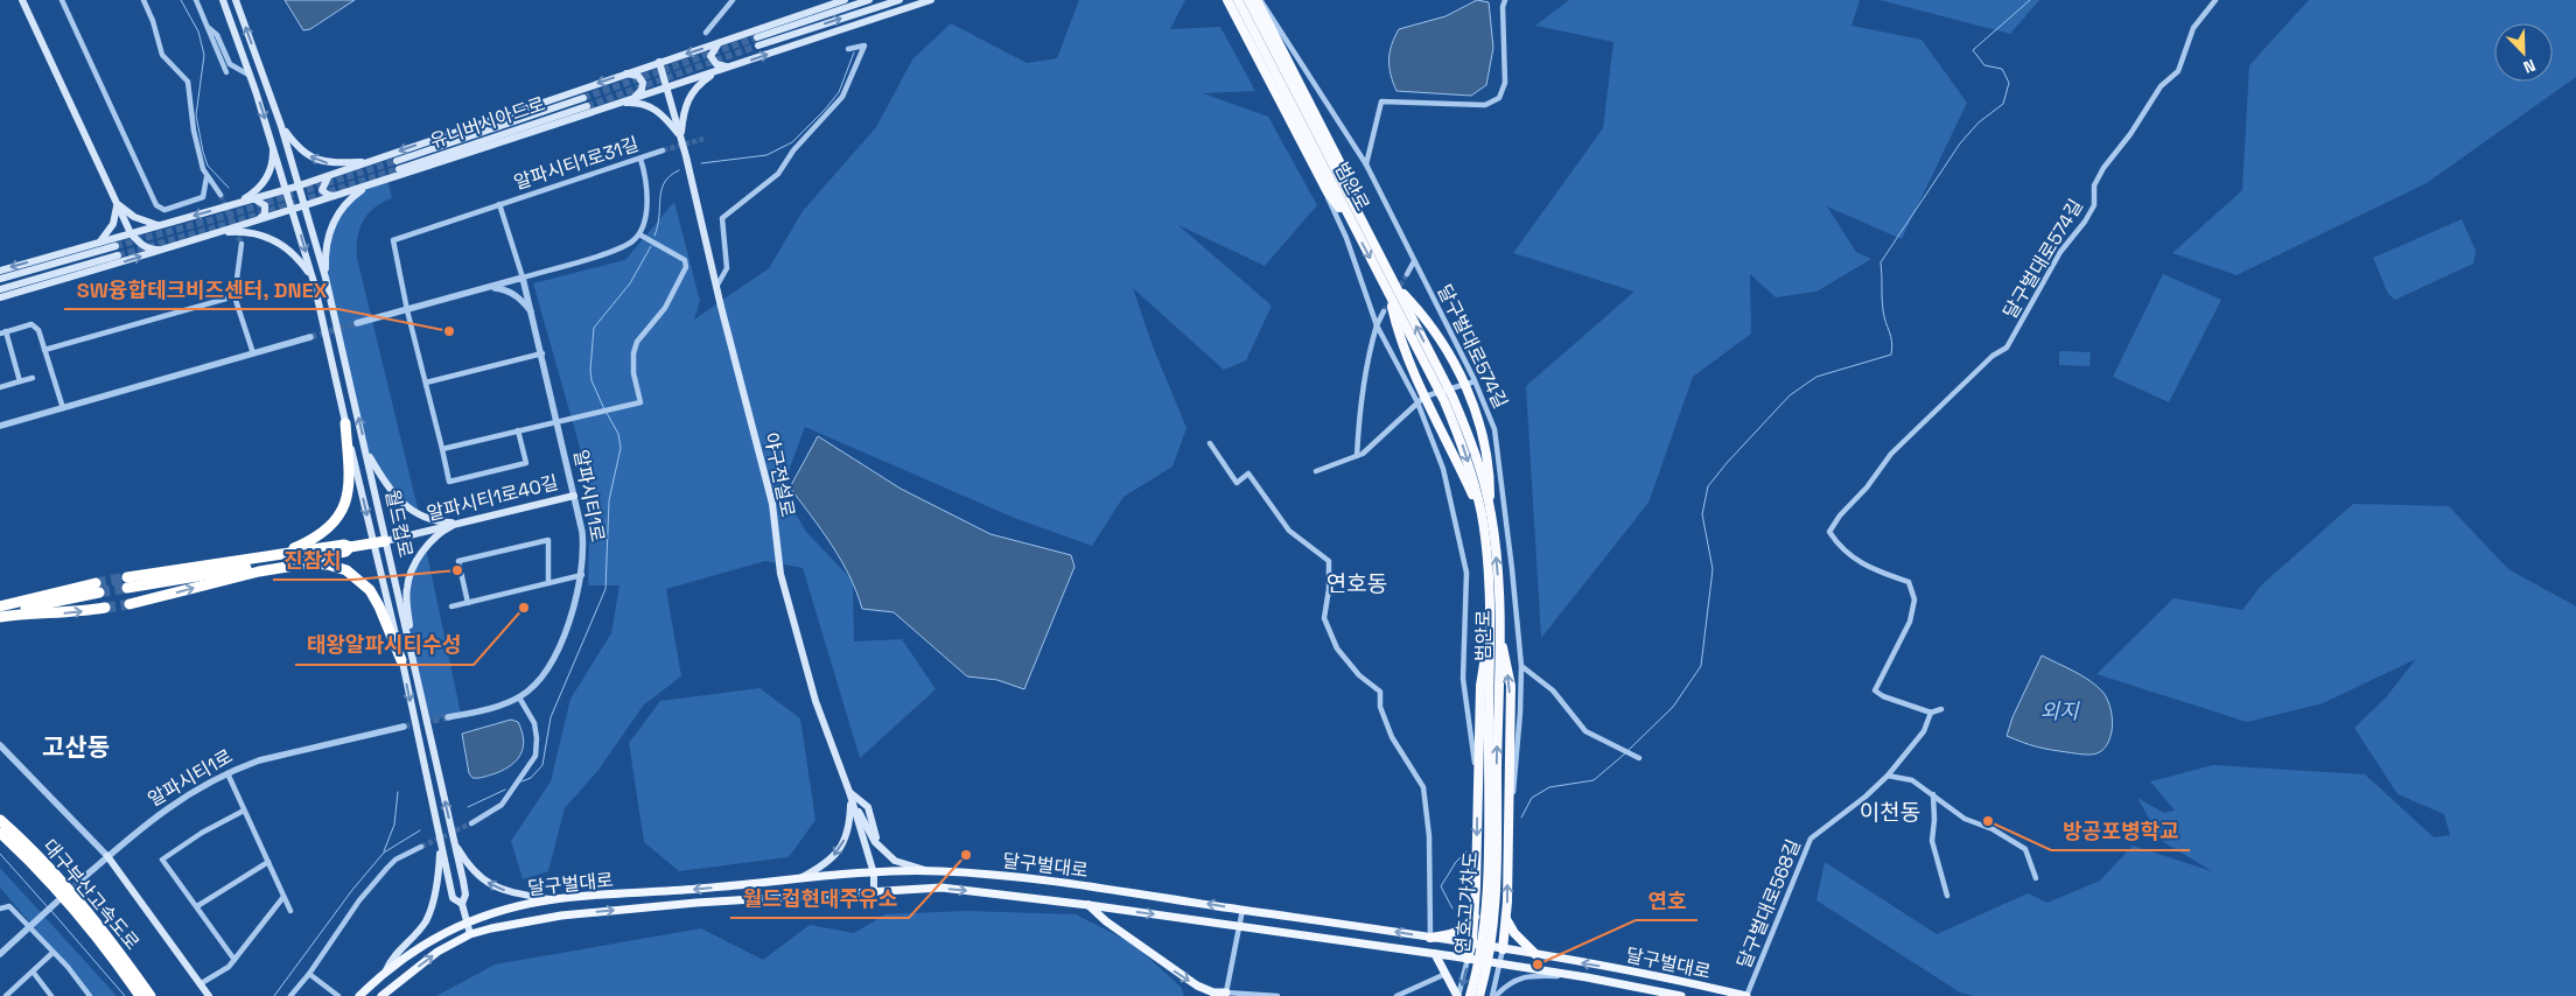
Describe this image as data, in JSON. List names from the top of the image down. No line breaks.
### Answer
{"streets":{"highway":["범안로","대구부산고속도로","연호고가차도"],"main road":["유니버시아드로","야구전설로","알파시티1로40길","월드컵로","달구벌대로"],"street":["알파시티1로31길","달구벌대로574길","알파시티1로","달구벌대로568길"]},"crossings":[["알파시티1로31길","알파시티1로"],["범안로","연호고가차도"],["달구벌대로574길","달구벌대로568길"],["야구전설로","달구벌대로"],["알파시티1로","알파시티1로40길"],["알파시티1로40길","월드컵로"],["월드컵로","달구벌대로"],["달구벌대로","달구벌대로568길"]],"districts":["연호동","고산동","이천동"],"water":["외지"],"places":["SW융합테크비즈센터, DNEX","진참치","태왕알파시티수성","방공포병학교","월드컵현대주유소","연호"],"north":"bottom right"}
